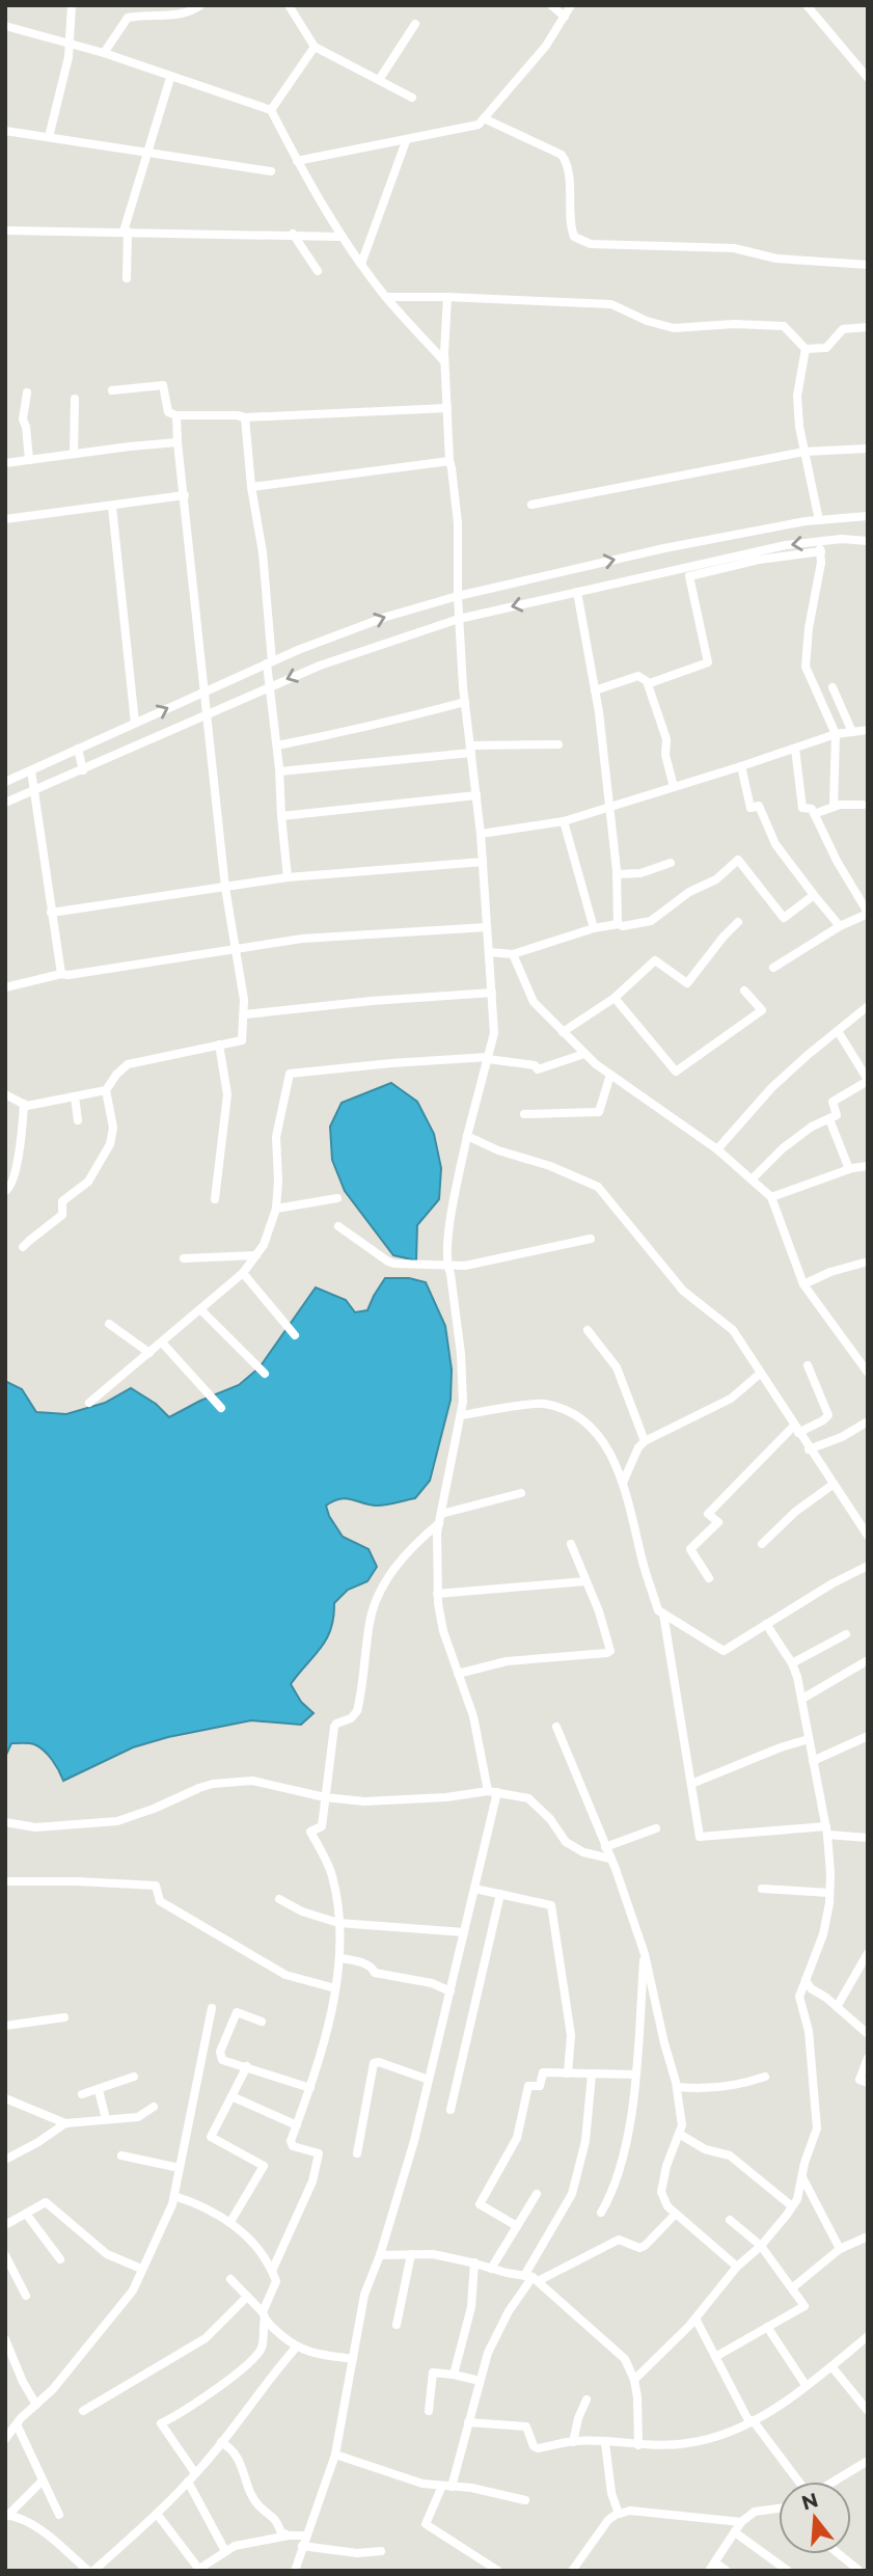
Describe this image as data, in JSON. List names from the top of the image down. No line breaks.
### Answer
{"north":"top"}
